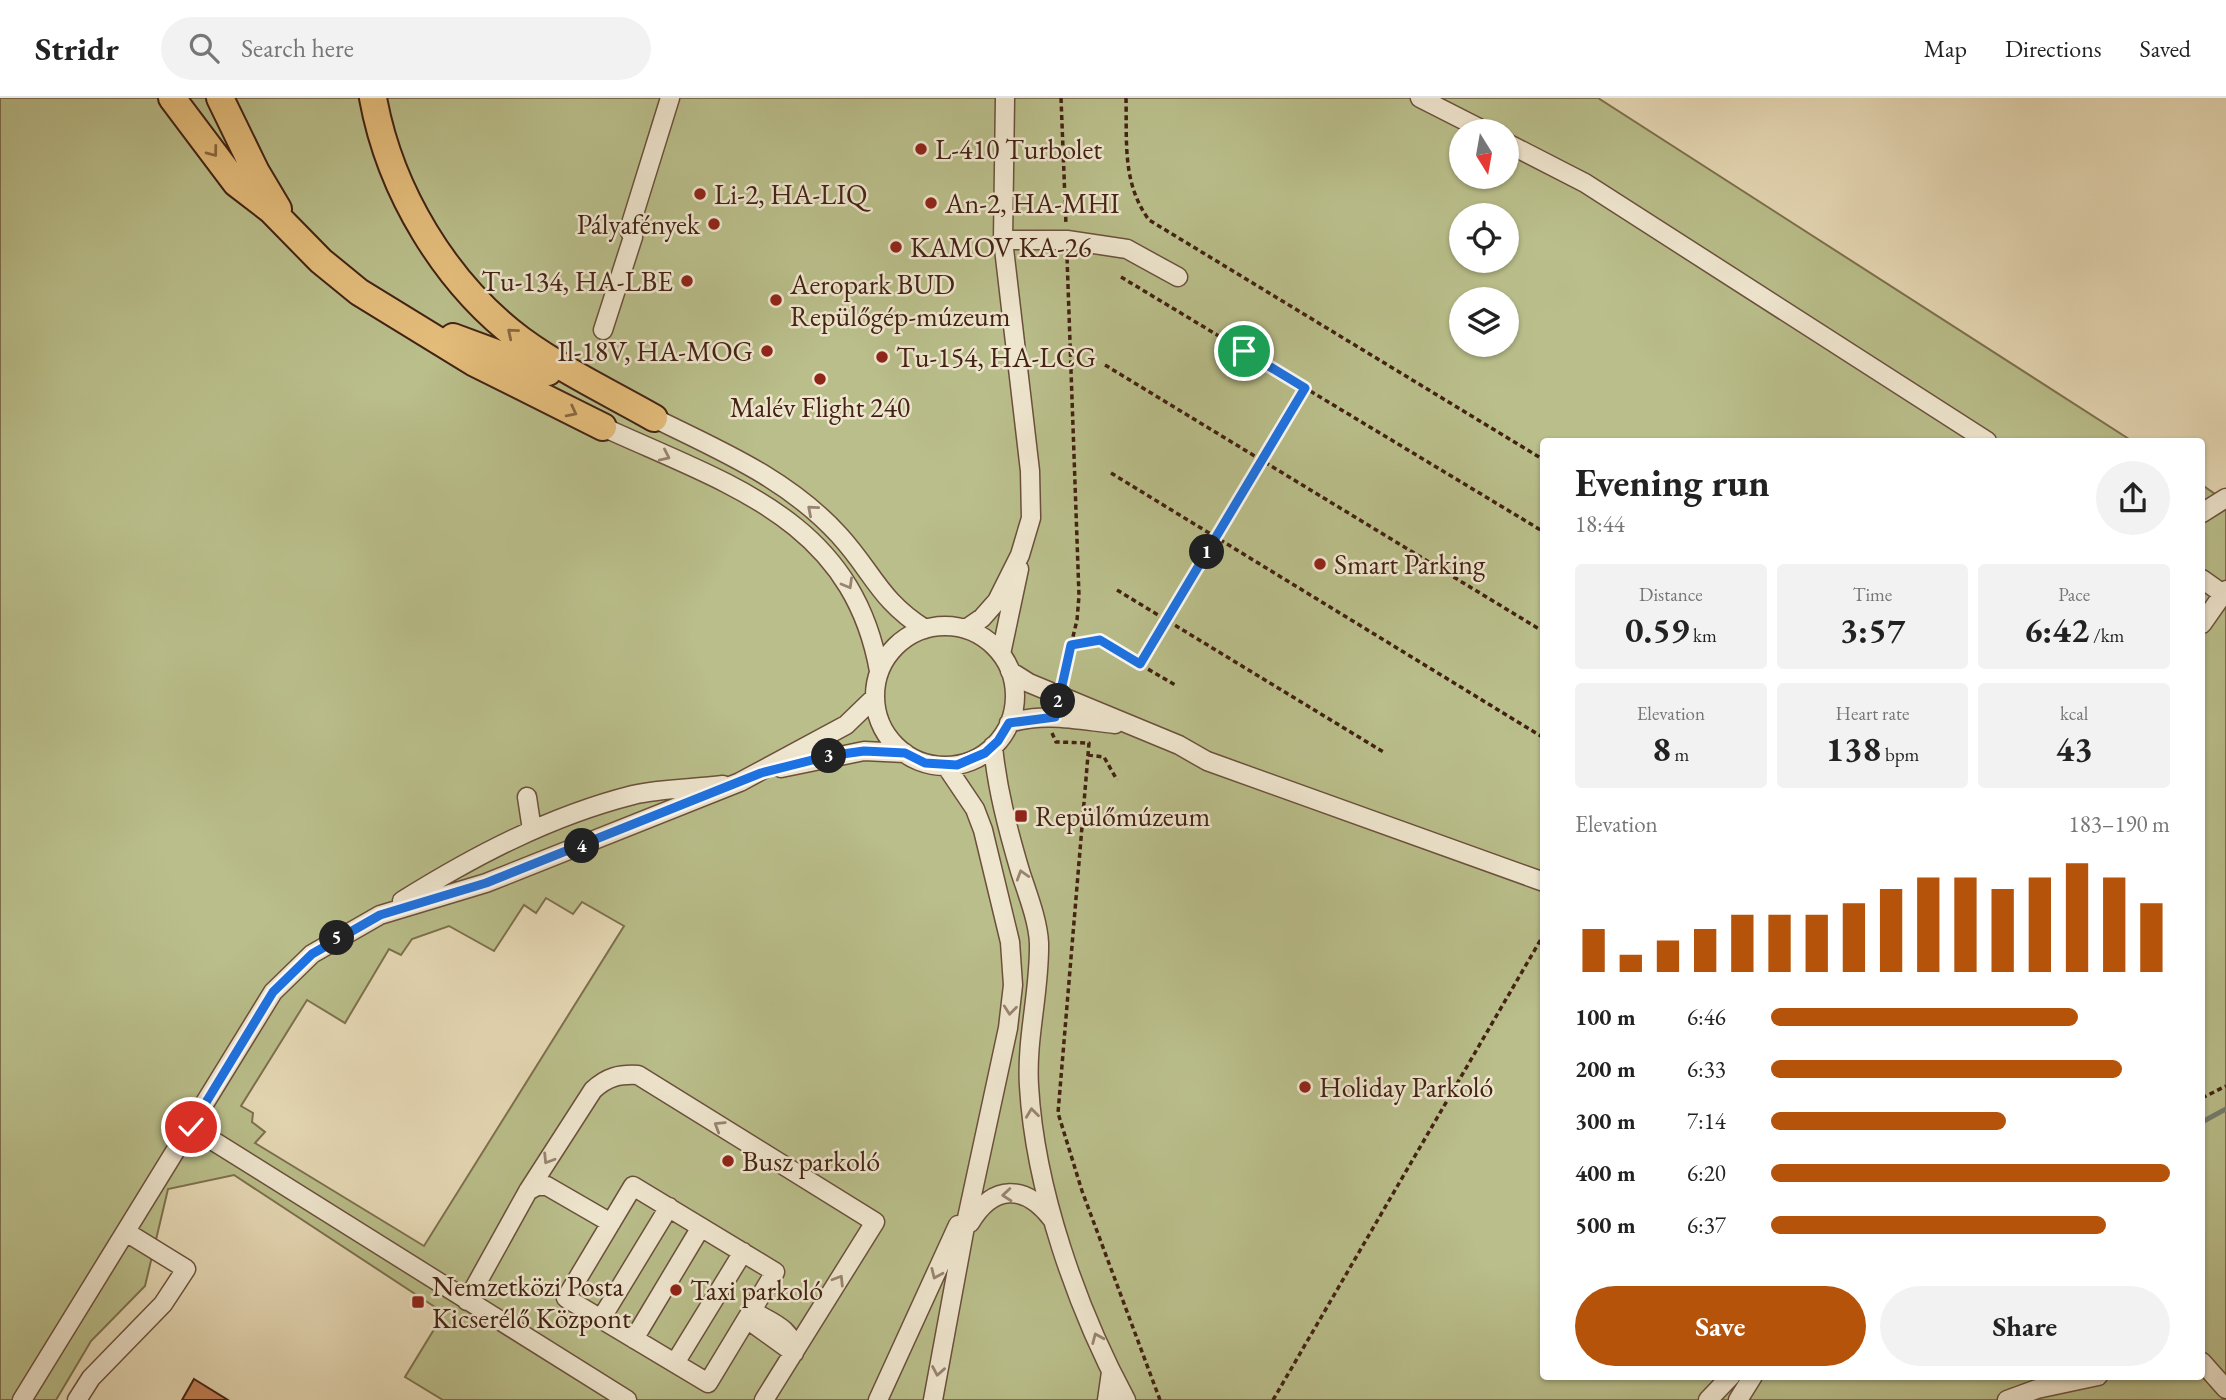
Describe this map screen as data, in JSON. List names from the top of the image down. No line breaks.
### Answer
{"places":{"other":["L-410 Turbolet","Li-2, HA-LIQ","An-2, HA-MHI","Pályafények","KAMOV KA-26","Tu-134, HA-LBE","Aeropark BUD Repülőgép-múzeum","Il-18V, HA-MOG","Tu-154, HA-LCG","Malév Flight 240","Smart Parking","Holiday Parkoló","Busz parkoló","Taxi parkoló"],"transit":["Repülőmúzeum","Nemzetközi Posta Kicserélő Központ"]},"north":"bottom","page":{"header":"Stridr","search":"Search here","nav":["Map","Directions","Saved"],"heading":["Evening run","18:44"],"pins":["1","2","3","4","5"],"stats":[["Distance","0.59 km"],["Time","3:57"],["Pace","6:42 /km"],["Elevation","8 m"],["Heart rate","138 bpm"],["kcal","43"]],"chart":["Elevation","183–190 m"],"list":[{"name":"100 m","note":"6:46"},{"name":"200 m","note":"6:33"},{"name":"300 m","note":"7:14"},{"name":"400 m","note":"6:20"},{"name":"500 m","note":"6:37"}],"buttons":["Save","Share"]}}
